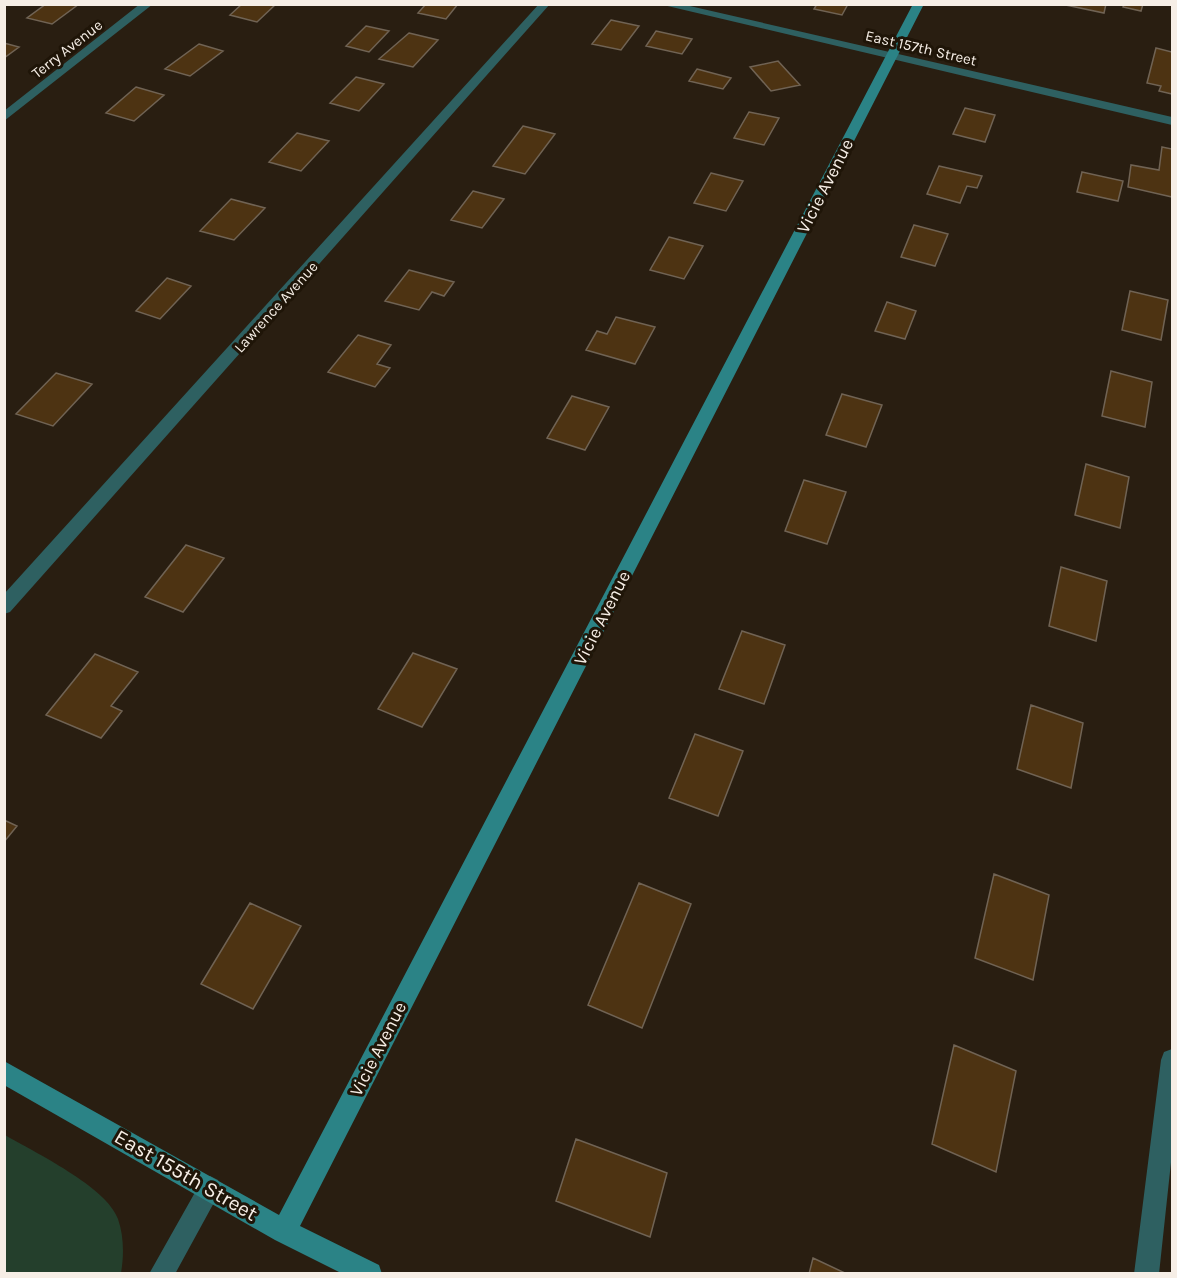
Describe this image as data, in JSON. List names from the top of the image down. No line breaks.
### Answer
{"streets":{"street":["East 157th Street","Terry Avenue","Vicie Avenue","Lawrence Avenue","East 155th Street"]},"crossings":[["East 157th Street","Vicie Avenue"],["Vicie Avenue","East 155th Street"]]}
